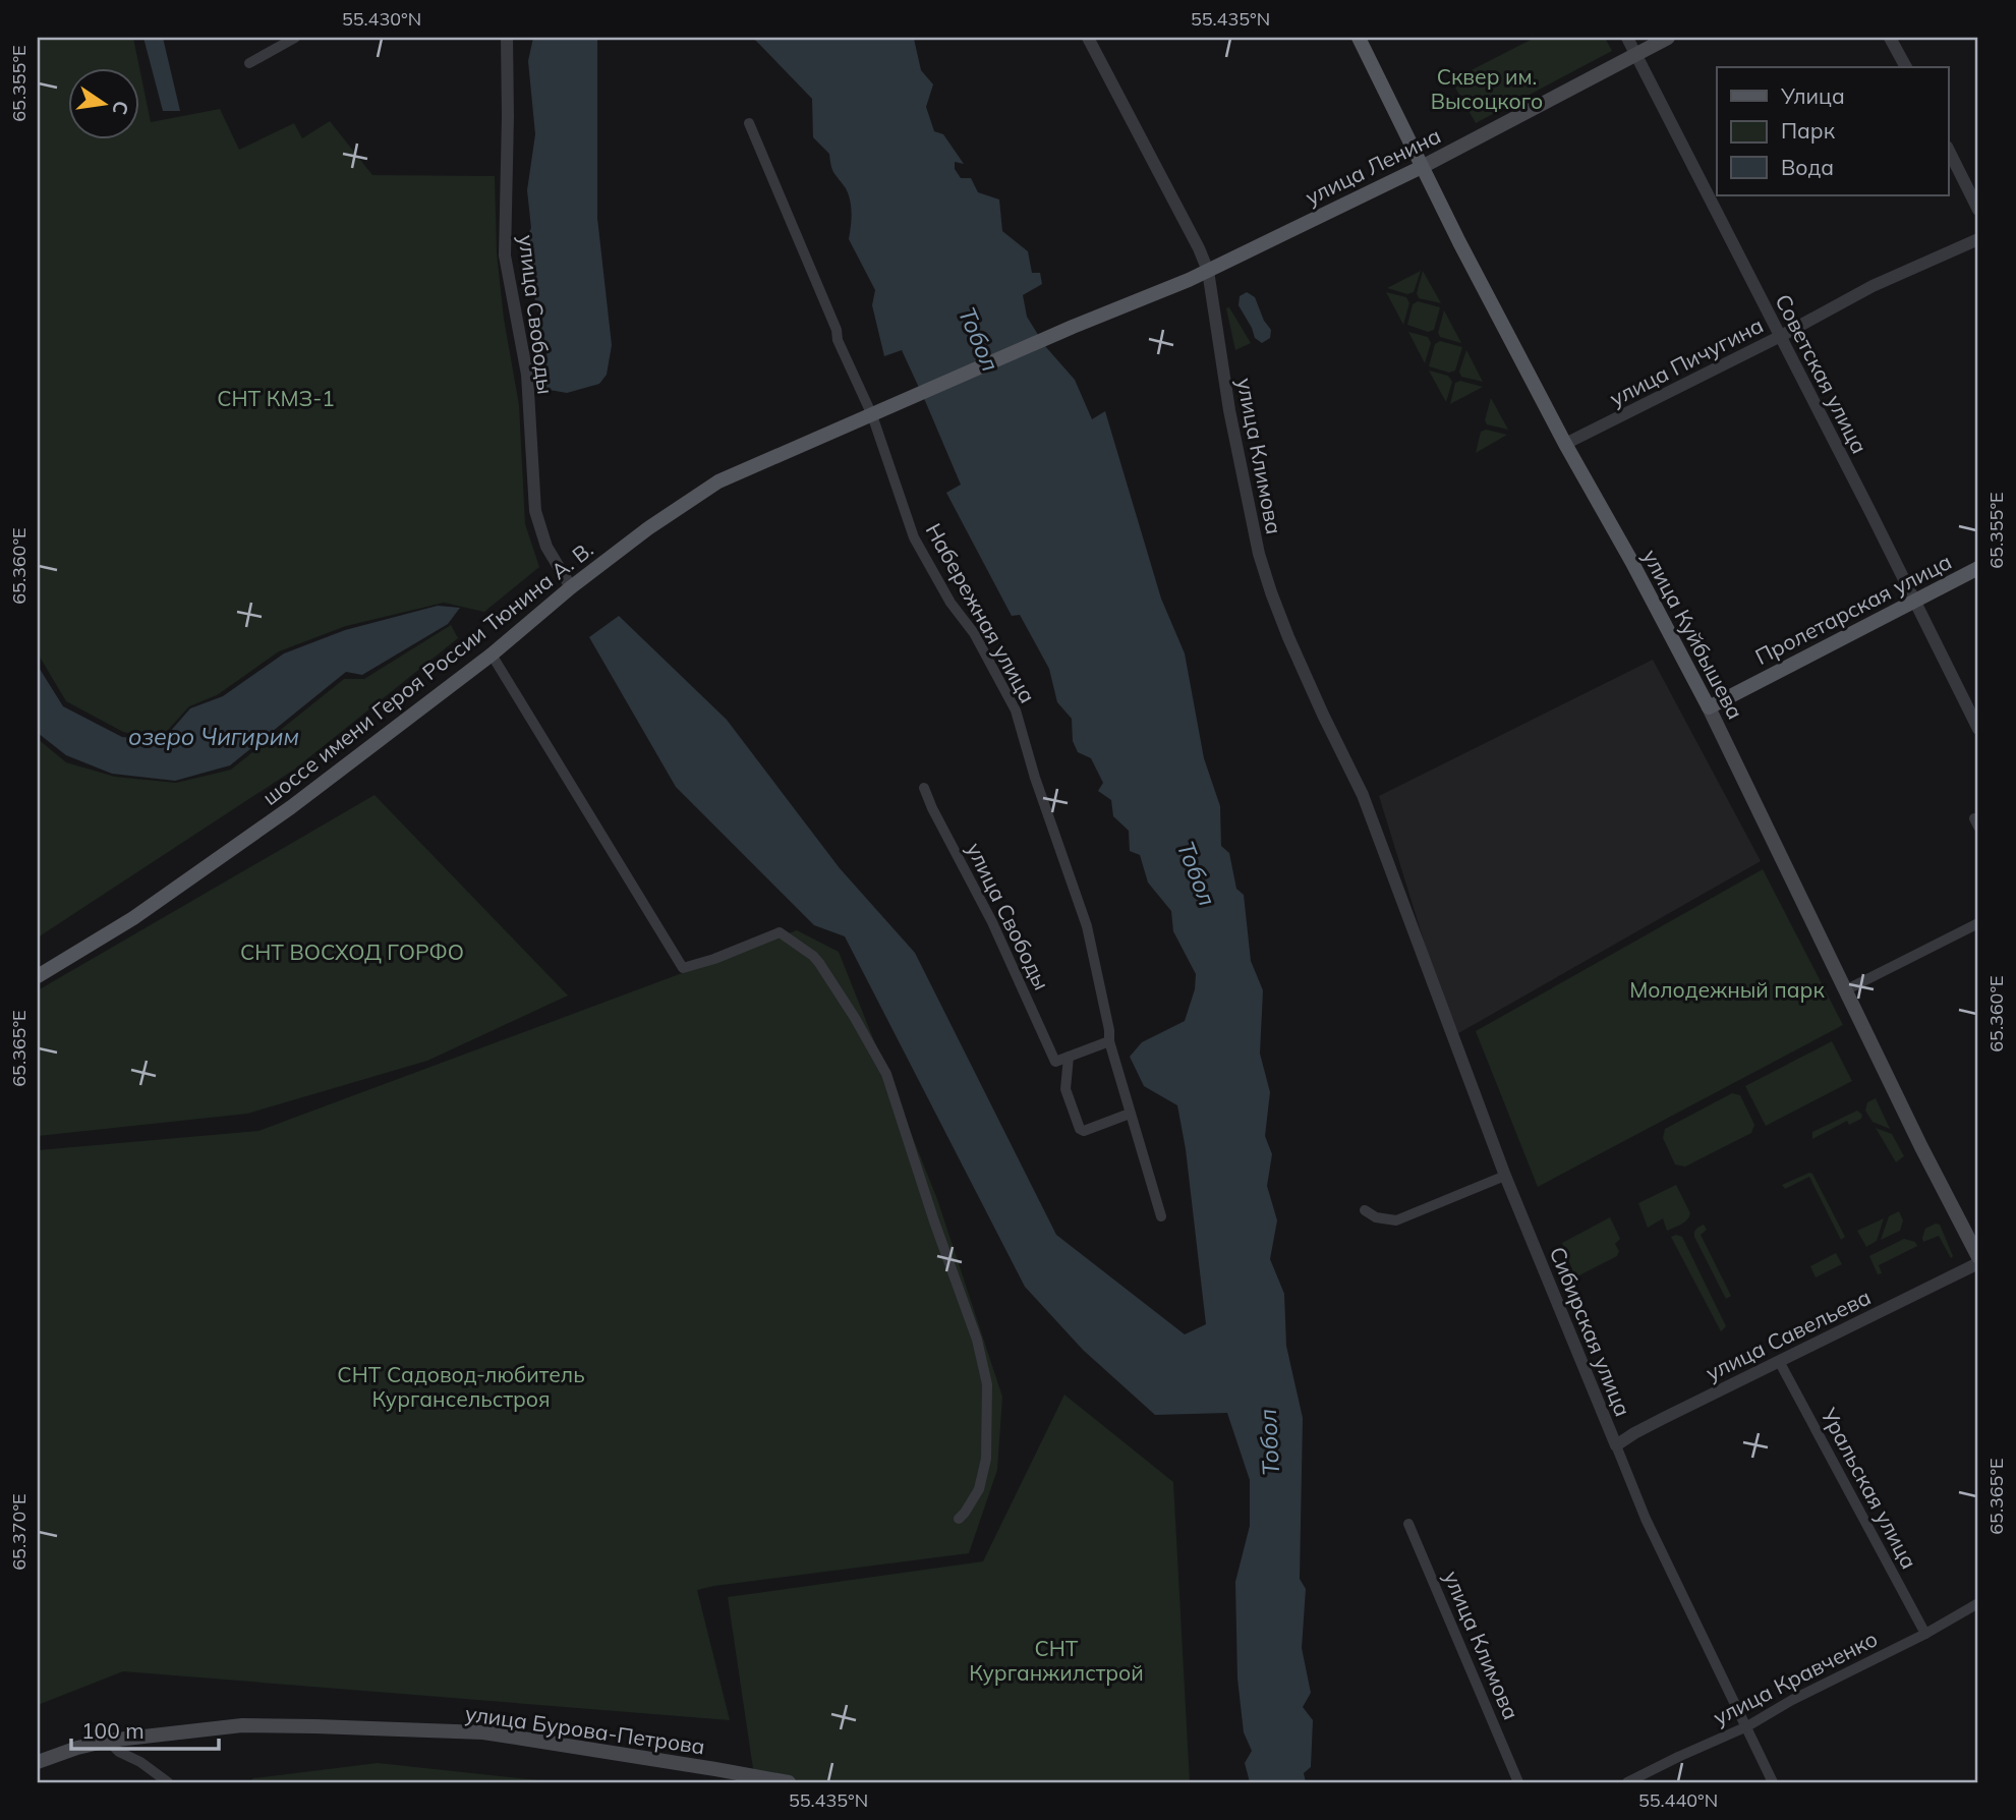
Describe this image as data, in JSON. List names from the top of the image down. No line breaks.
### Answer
{"streets":{"main road":["улица Ленина","Пролетарская улица","улица Куйбышева","шоссе имени Героя России Тюнина А. В.","улица Бурова-Петрова"],"street":["улица Свободы","улица Пичугина","Советская улица","улица Климова","Набережная улица","Сибирская улица","улица Савельева","Уральская улица","улица Кравченко"]},"crossings":[["улица Ленина","Советская улица"],["улица Ленина","улица Климова"],["улица Ленина","улица Куйбышева"],["улица Ленина","шоссе имени Героя России Тюнина А. В."],["улица Свободы","шоссе имени Героя России Тюнина А. В."],["улица Пичугина","Советская улица"],["улица Пичугина","улица Куйбышева"],["Советская улица","Пролетарская улица"],["улица Климова","Сибирская улица"],["Пролетарская улица","улица Куйбышева"],["Набережная улица","шоссе имени Героя России Тюнина А. В."],["улица Куйбышева","улица Савельева"],["Сибирская улица","улица Савельева"],["Сибирская улица","улица Кравченко"],["улица Савельева","Уральская улица"],["Уральская улица","улица Кравченко"]],"water":["Тобол","озеро Чигирим"],"parks":["Сквер им. Высоцкого","СНТ КМЗ-1","СНТ ВОСХОД ГОРФО","Молодежный парк","СНТ Садовод-любитель Кургансельстроя","СНТ Курганжилстрой"],"legend":["Улица","Парк","Вода"],"scale_bar":"100 m","north":"right","coordinates":["55.430°N","55.435°N","65.355°E","65.360°E","65.365°E","65.370°E","55.440°N"]}
